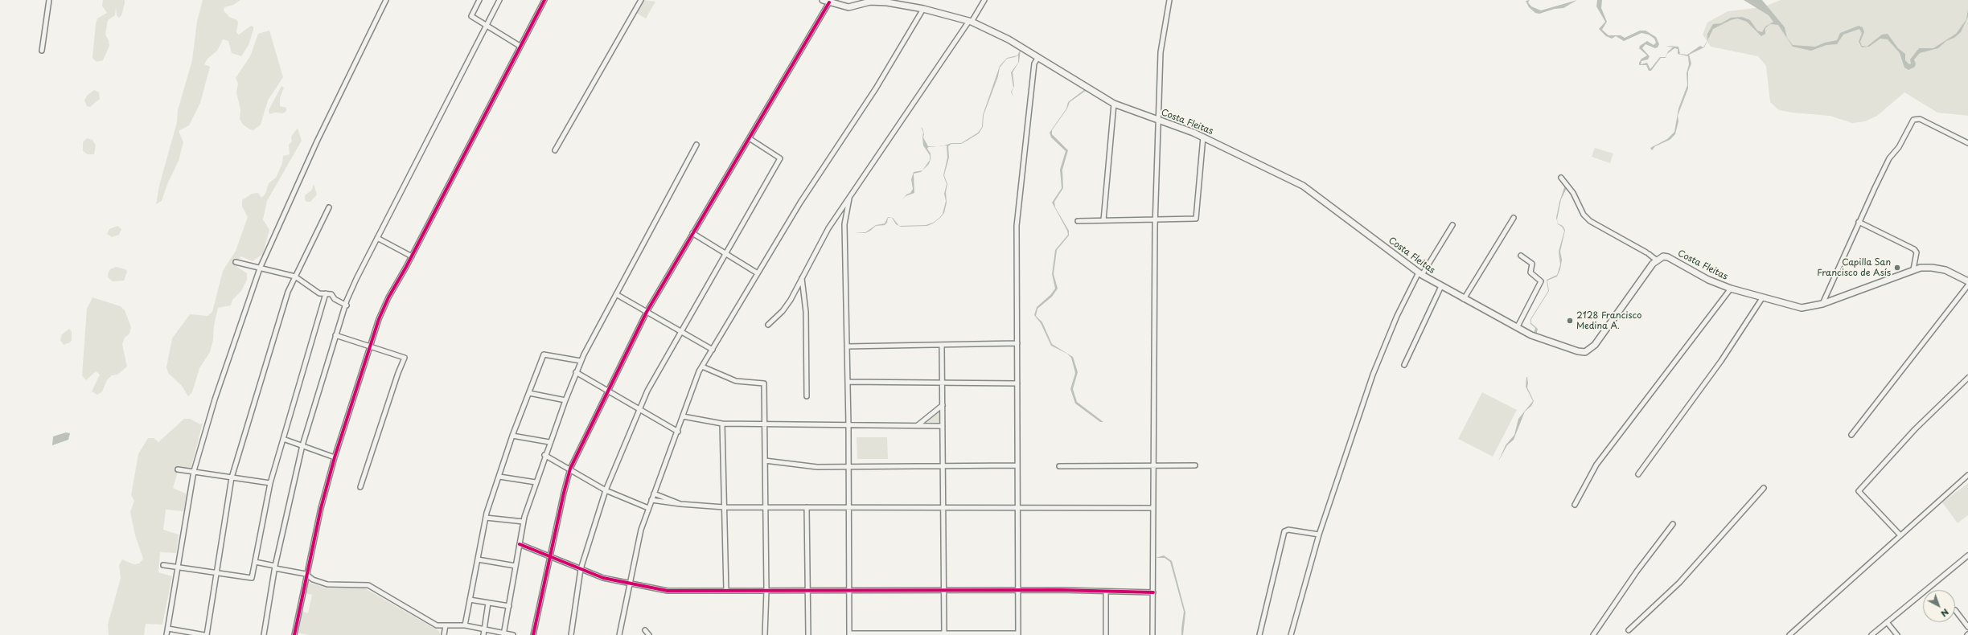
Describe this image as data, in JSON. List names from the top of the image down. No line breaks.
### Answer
{"streets":{"main road":["Costa Fleitas"]},"places":["Capilla San Francisco de Asís","2128 Francisco Medina A."],"north":"bottom right"}
